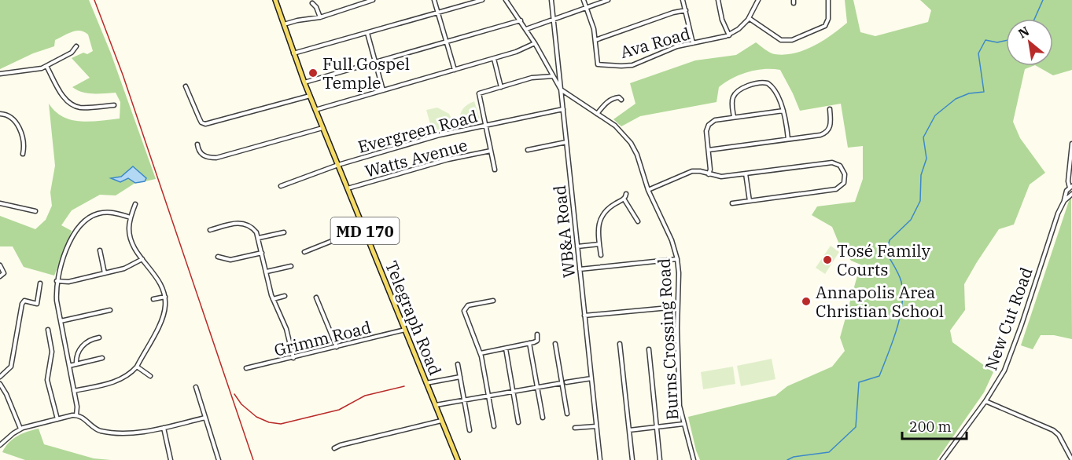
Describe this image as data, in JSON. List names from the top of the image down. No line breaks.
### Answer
{"streets":{"main road":["MD 170","Telegraph Road"],"street":["Ava Road","Evergreen Road","Watts Avenue","WB&A Road","New Cut Road","Grimm Road","Burns Crossing Road"]},"crossings":[["Evergreen Road","WB&A Road"],["Evergreen Road","Telegraph Road"],["Watts Avenue","Telegraph Road"],["WB&A Road","Burns Crossing Road"],["Telegraph Road","Grimm Road"]],"places":["Full Gospel Temple","Tosé Family Courts","Annapolis Area Christian School"],"scale_bar":"200 m","north":"top left"}
